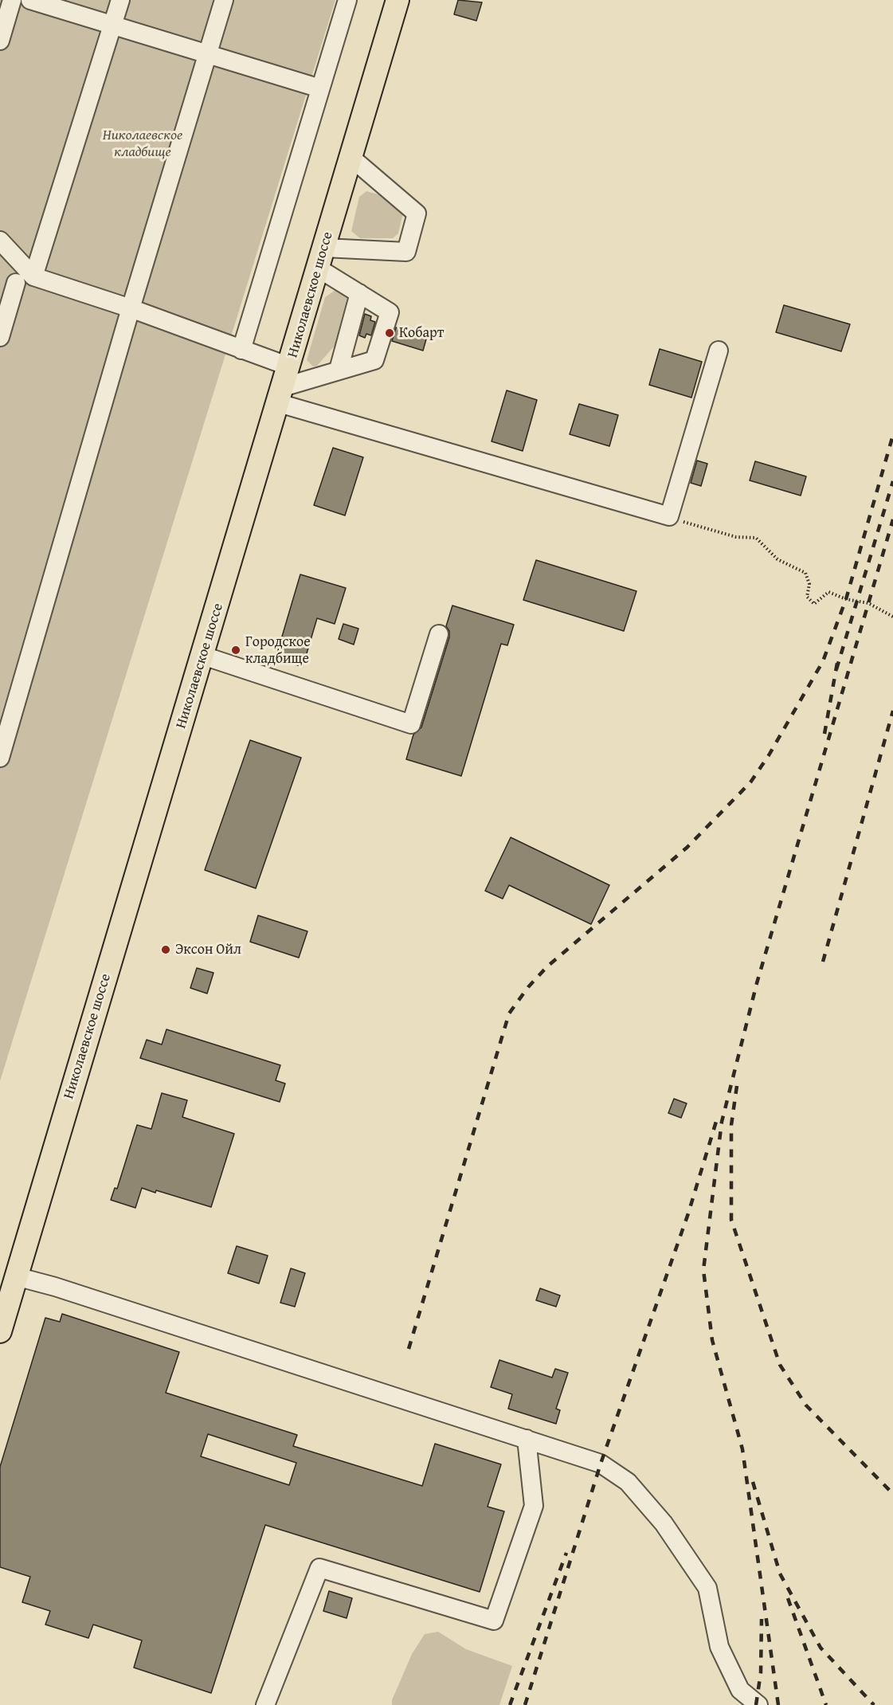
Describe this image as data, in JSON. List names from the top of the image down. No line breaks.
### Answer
{"streets":{"main road":["Николаевское шоссе"]},"parks":["Николаевское кладбище"],"places":["Кобарт","Городское кладбище","Эксон Ойл"]}
